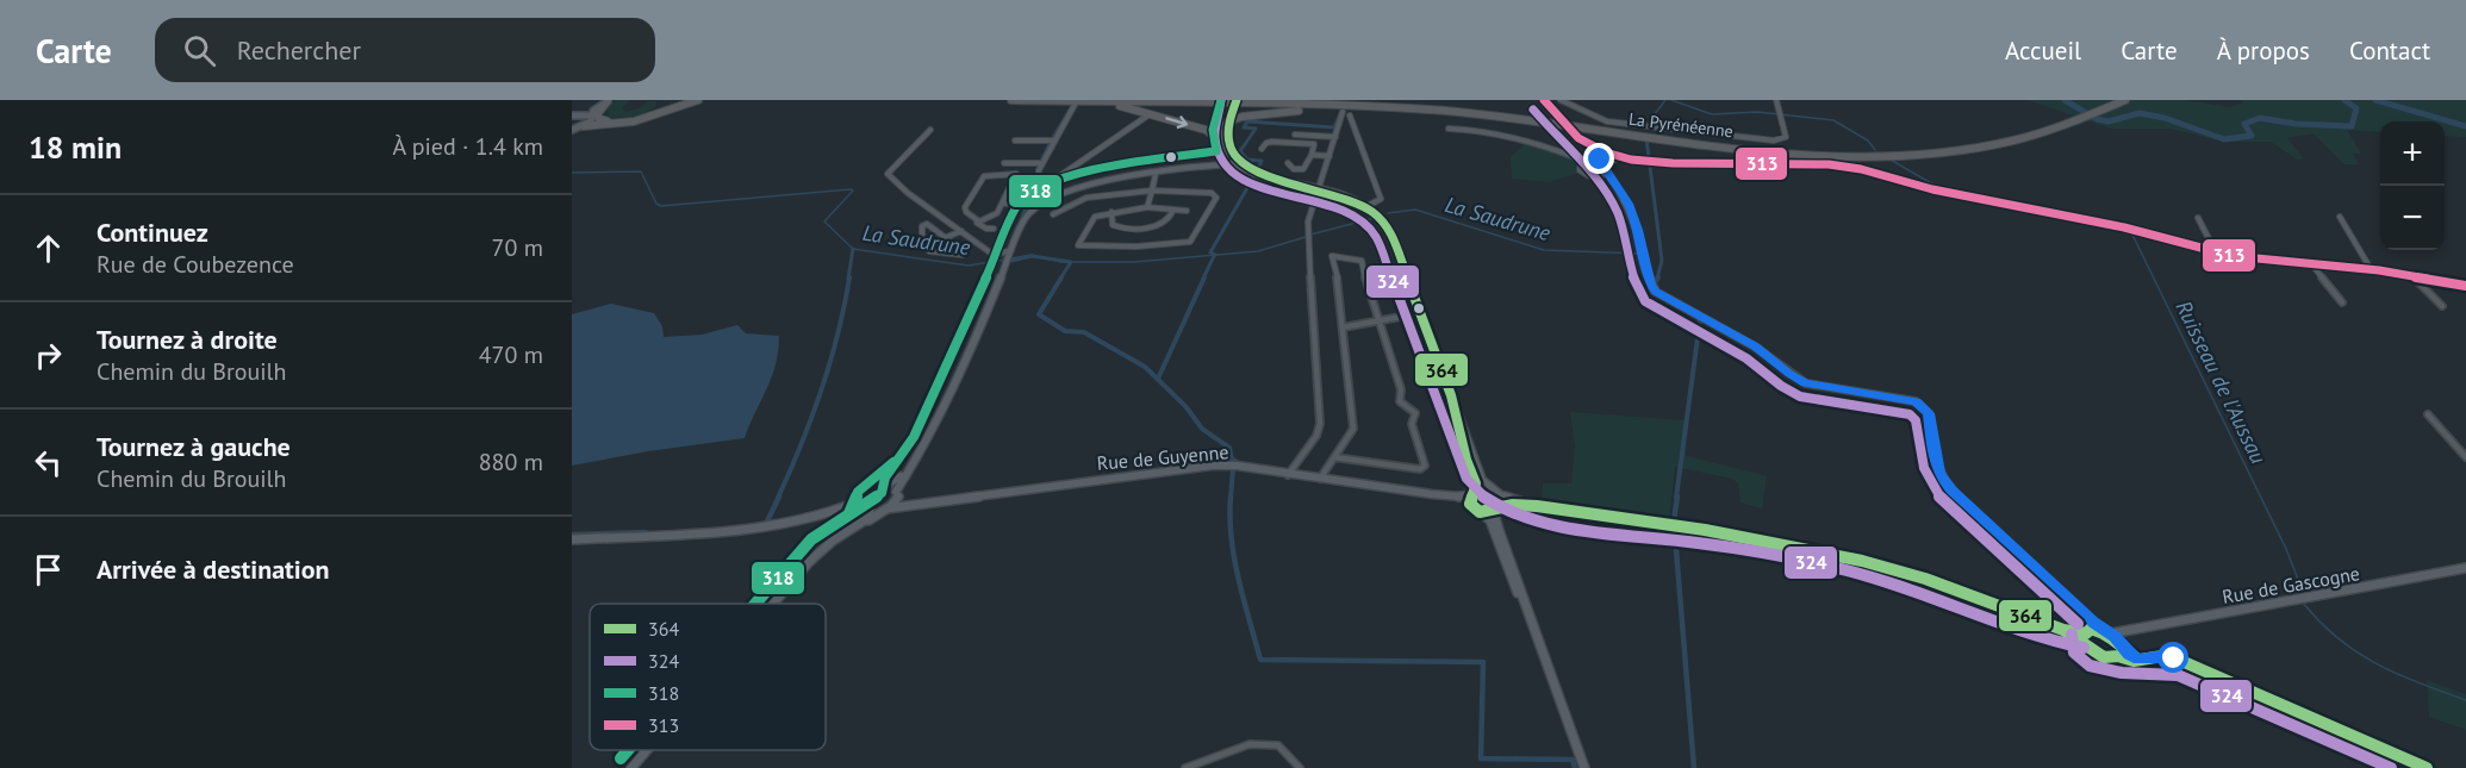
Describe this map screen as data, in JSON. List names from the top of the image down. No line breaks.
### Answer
{"streets":{"highway":["La Pyrénéenne"],"street":["Rue de Guyenne","Rue de Gascogne"]},"water":["La Saudrune","Ruisseau de l'Aussau"],"lines":["transit line 364","transit line 324","transit line 318","transit line 313"],"legend":["364","324","318","313"],"page":{"header":"Carte","search":"Rechercher","nav":["Accueil","Carte","À propos","Contact"],"heading":["18 min","À pied · 1.4 km"],"map_buttons":["+","−"],"list":[["Continuez","Rue de Coubezence","70 m"],["Tournez à droite","Chemin du Brouilh","470 m"],["Tournez à gauche","Chemin du Brouilh","880 m"],"Arrivée à destination"]}}
